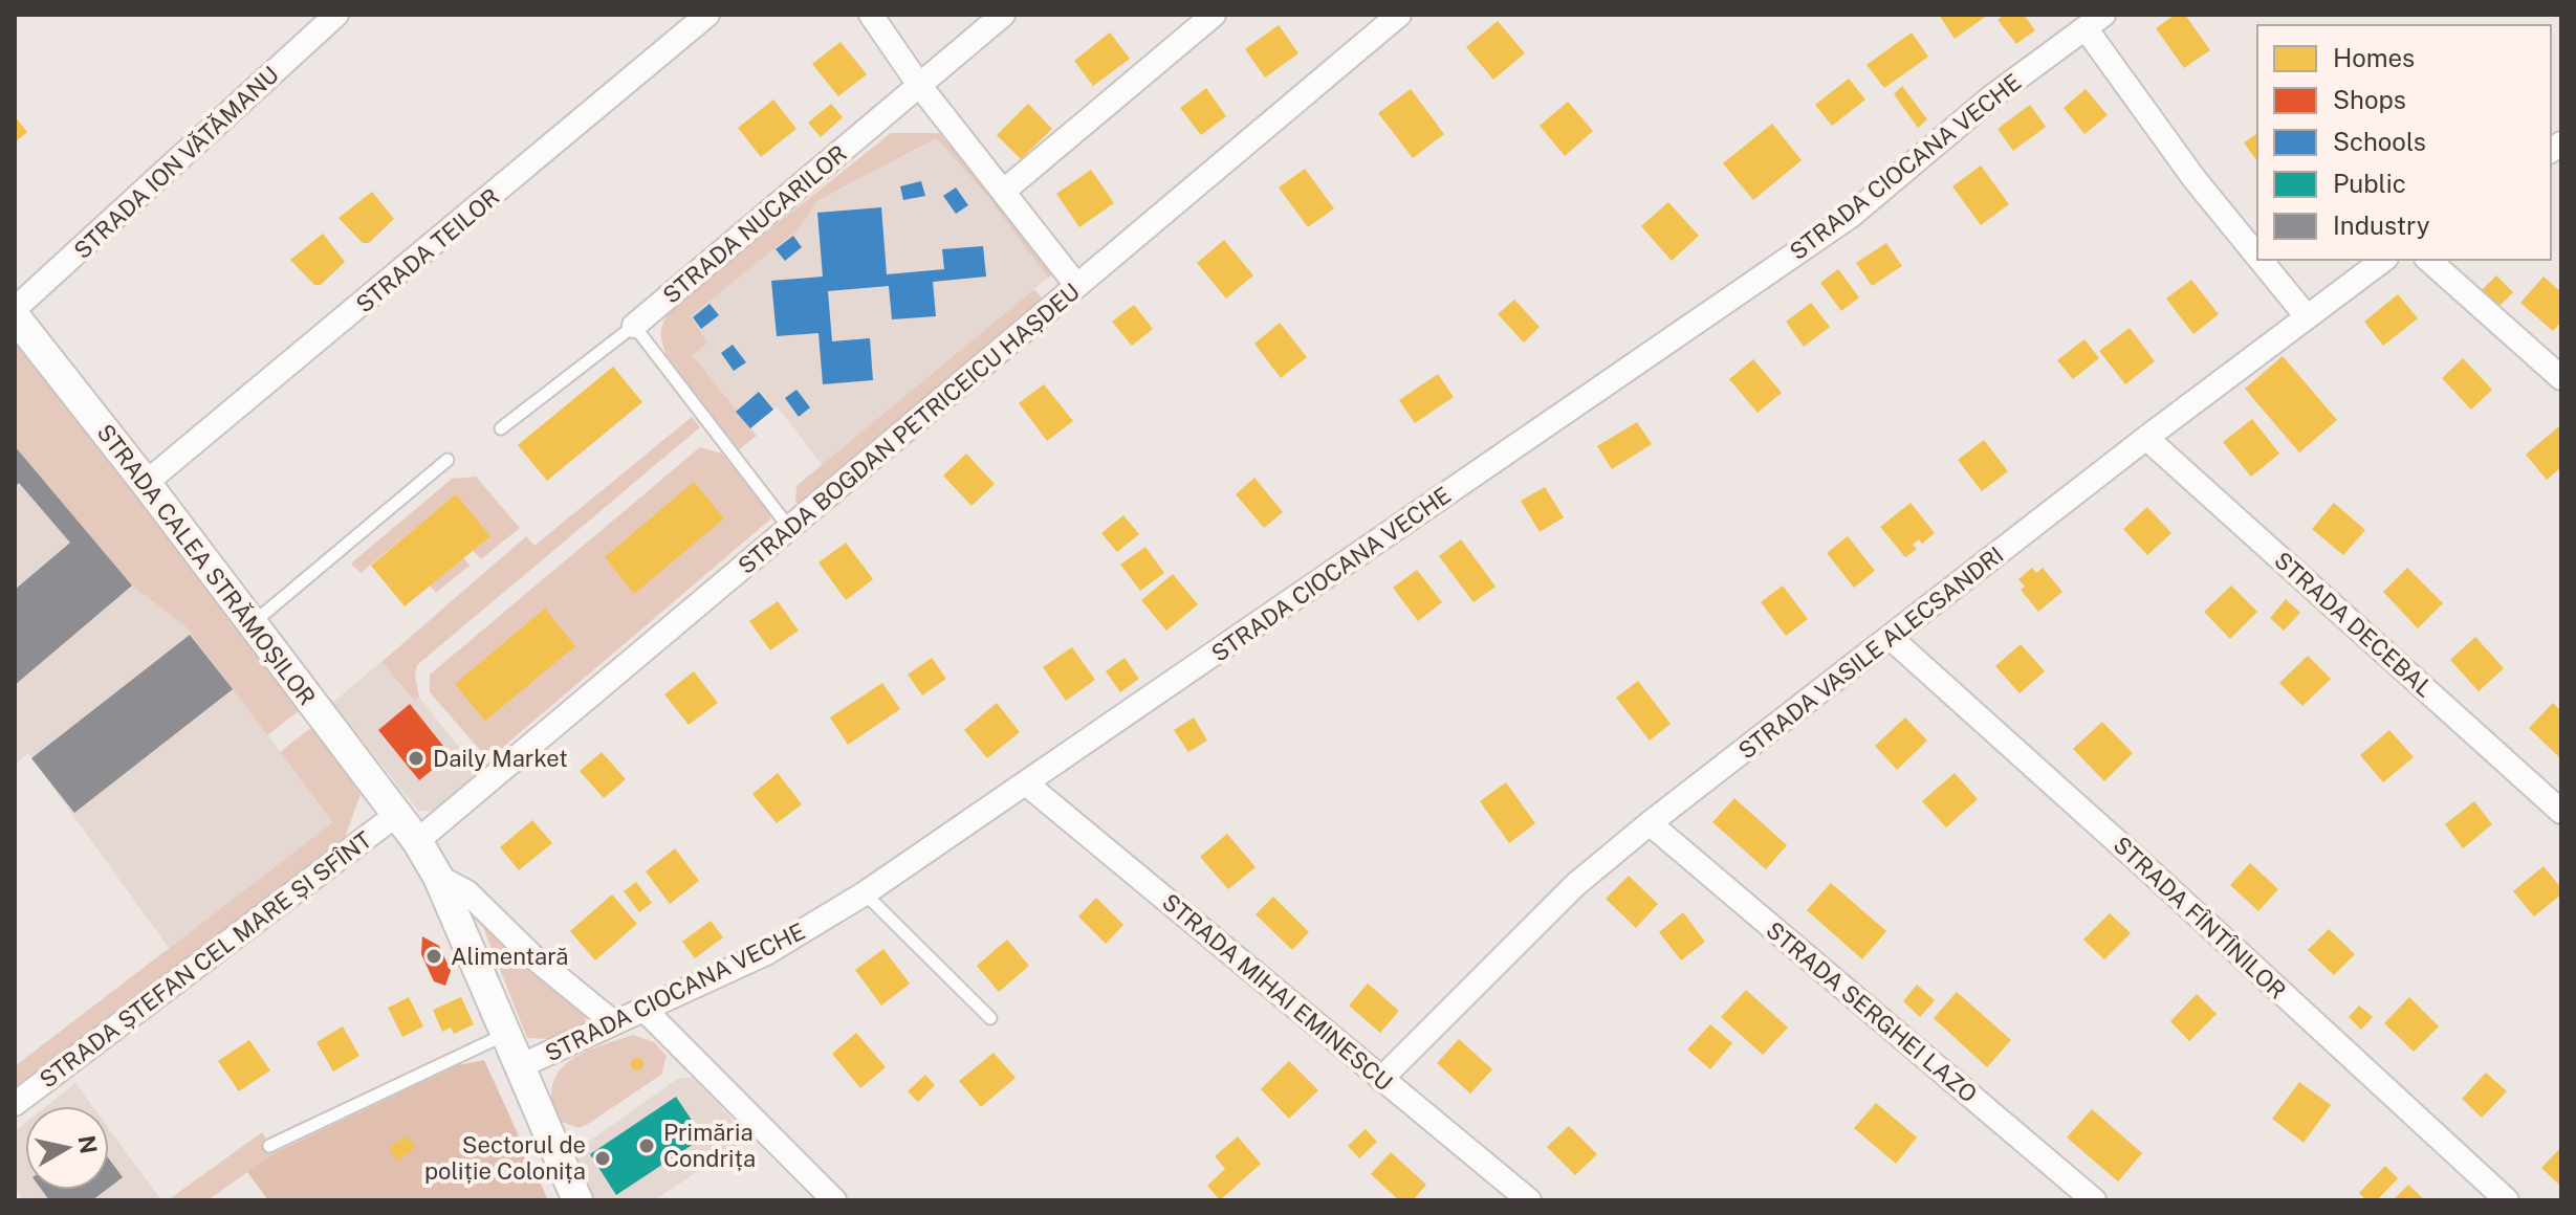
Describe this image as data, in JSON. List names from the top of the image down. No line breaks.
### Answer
{"streets":{"street":["STRADA ION VĂTĂMANU","STRADA CIOCANA VECHE","STRADA NUCARILOR","STRADA TEILOR","STRADA BOGDAN PETRICEICU HAȘDEU","STRADA CALEA STRĂMOȘILOR","STRADA DECEBAL","STRADA VASILE ALECSANDRI","STRADA FÎNTÎNILOR","STRADA ȘTEFAN CEL MARE ȘI SFÎNT","STRADA MIHAI EMINESCU","STRADA SERGHEI LAZO"]},"crossings":[["STRADA CIOCANA VECHE","STRADA MIHAI EMINESCU"],["STRADA TEILOR","STRADA CALEA STRĂMOȘILOR"],["STRADA BOGDAN PETRICEICU HAȘDEU","STRADA CALEA STRĂMOȘILOR"],["STRADA CALEA STRĂMOȘILOR","STRADA ȘTEFAN CEL MARE ȘI SFÎNT"],["STRADA DECEBAL","STRADA VASILE ALECSANDRI"],["STRADA VASILE ALECSANDRI","STRADA FÎNTÎNILOR"],["STRADA VASILE ALECSANDRI","STRADA MIHAI EMINESCU"],["STRADA VASILE ALECSANDRI","STRADA SERGHEI LAZO"]],"places":["Daily Market","Alimentară","Primăria Condrița","Sectorul de poliție Colonița"],"legend":["Homes","Shops","Schools","Public","Industry"],"north":"right"}
